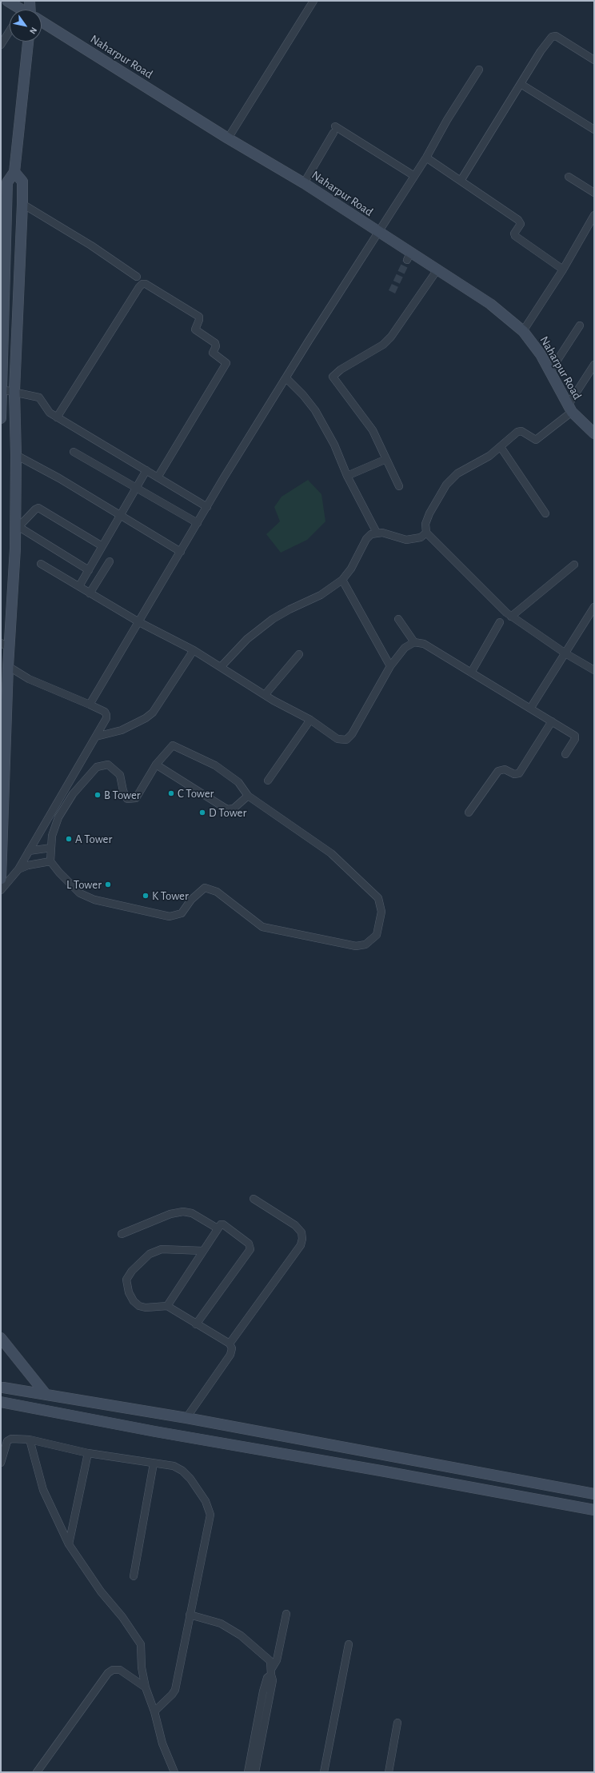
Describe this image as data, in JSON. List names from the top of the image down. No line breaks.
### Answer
{"streets":{"street":["Naharpur Road"]},"places":["C Tower","B Tower","D Tower","A Tower","L Tower","K Tower"],"north":"bottom right"}
